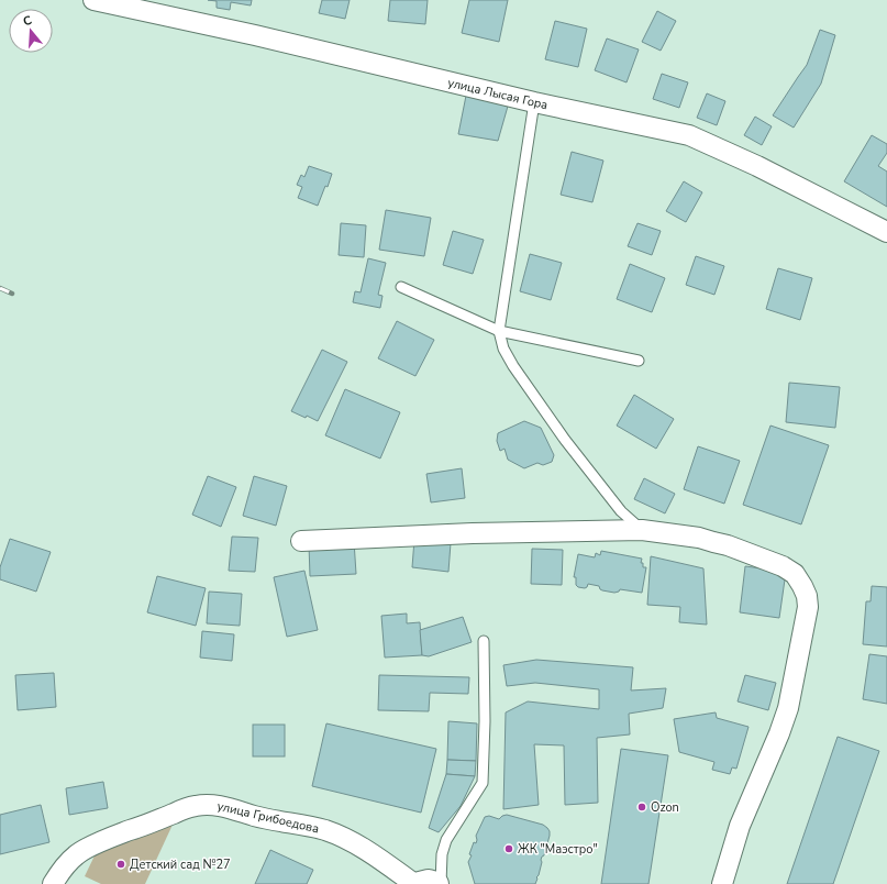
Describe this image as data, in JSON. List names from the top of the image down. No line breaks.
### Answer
{"streets":{"street":["улица Лысая Гора","улица Грибоедова"]},"places":["Ozon","ЖК \"Маэстро\"","Детский сад №27"],"north":"top"}
